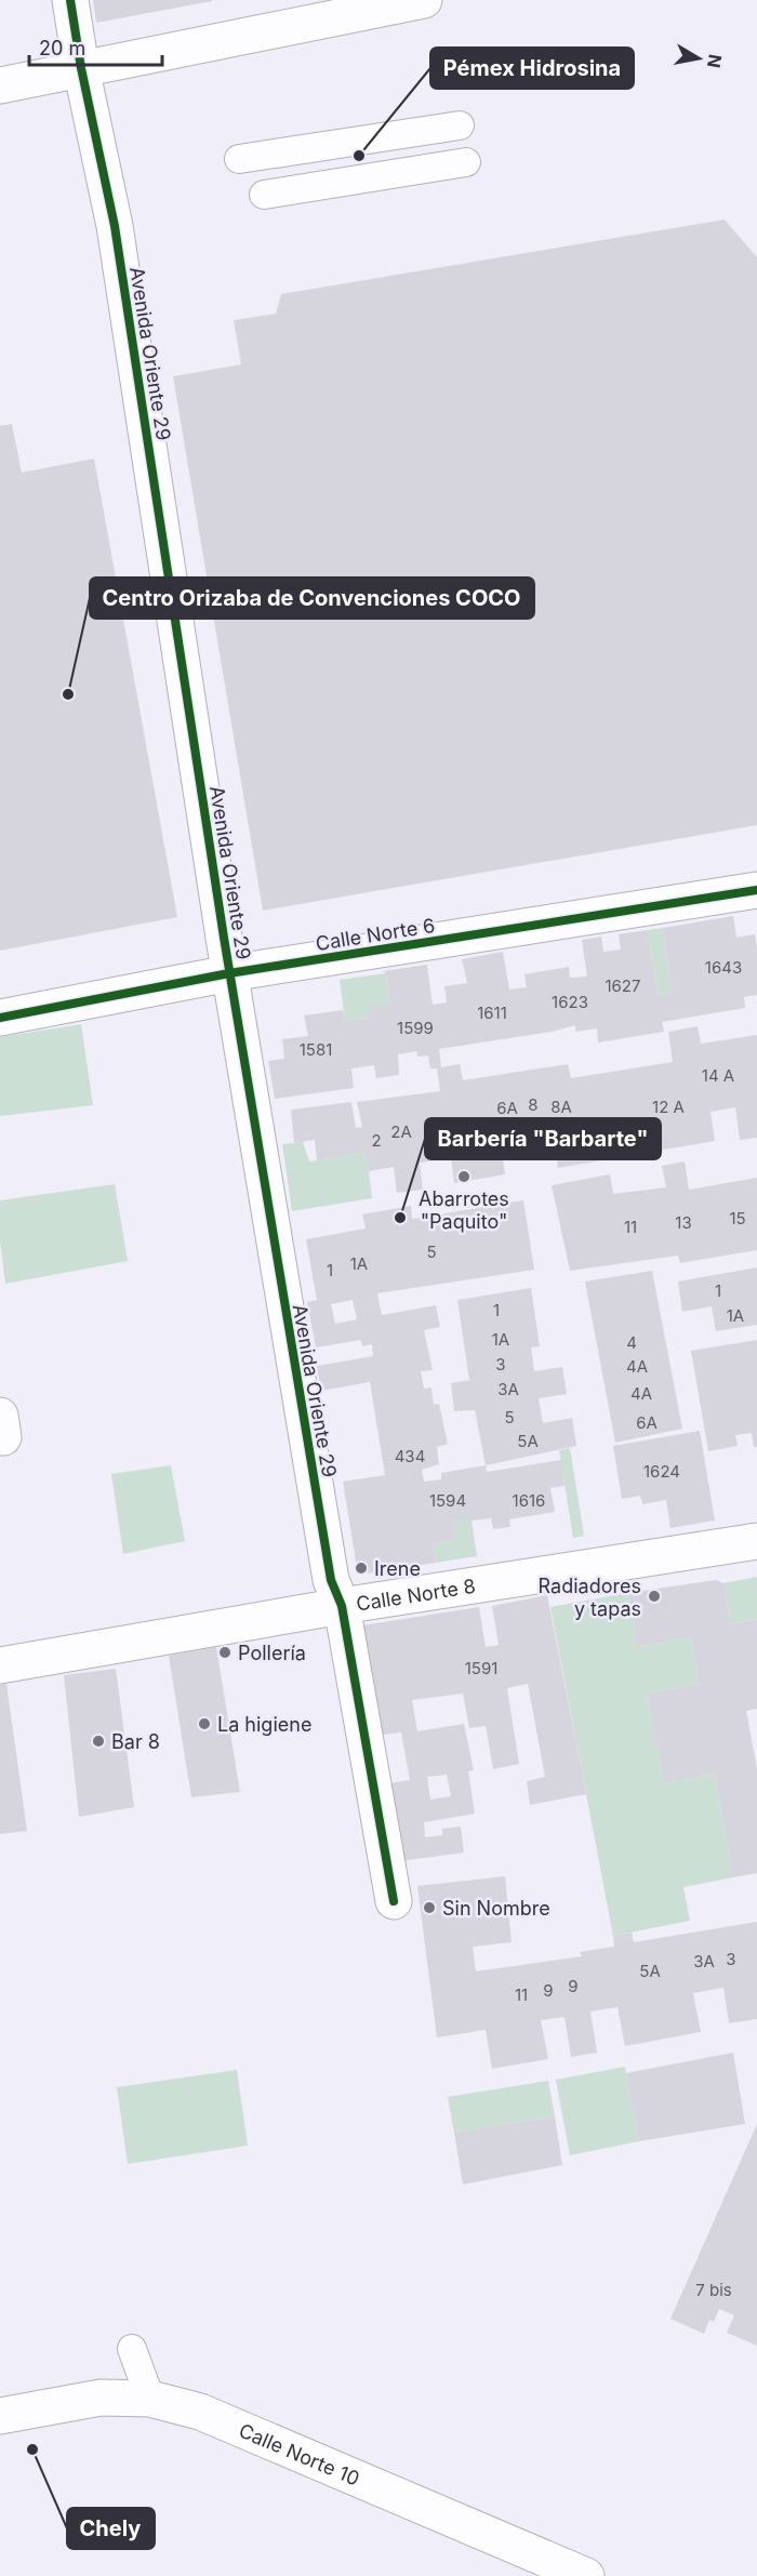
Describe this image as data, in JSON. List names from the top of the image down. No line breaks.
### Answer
{"streets":{"street":["Avenida Oriente 29","Calle Norte 6","Calle Norte 8","Calle Norte 10"]},"crossings":[["Avenida Oriente 29","Calle Norte 6"],["Avenida Oriente 29","Calle Norte 8"]],"places":["Pémex Hidrosina","Centro Orizaba de Convenciones COCO","Abarrotes \"Paquito\"","Barbería \"Barbarte\"","Irene","Radiadores y tapas","Pollería","La higiene","Bar 8","Sin Nombre","Chely"],"house_numbers":["1643","1627","1623","1611","1599","1581","14 A","8","8A","12 A","6A","2A","2","15","13","11","5","1A","1","1","1","1A","1A","4","3","4A","3A","4A","5","6A","5A","434","1624","1594","1616","1591","3","3A","5A","9","9","11","7 bis"],"scale_bar":"20 m","north":"right"}
